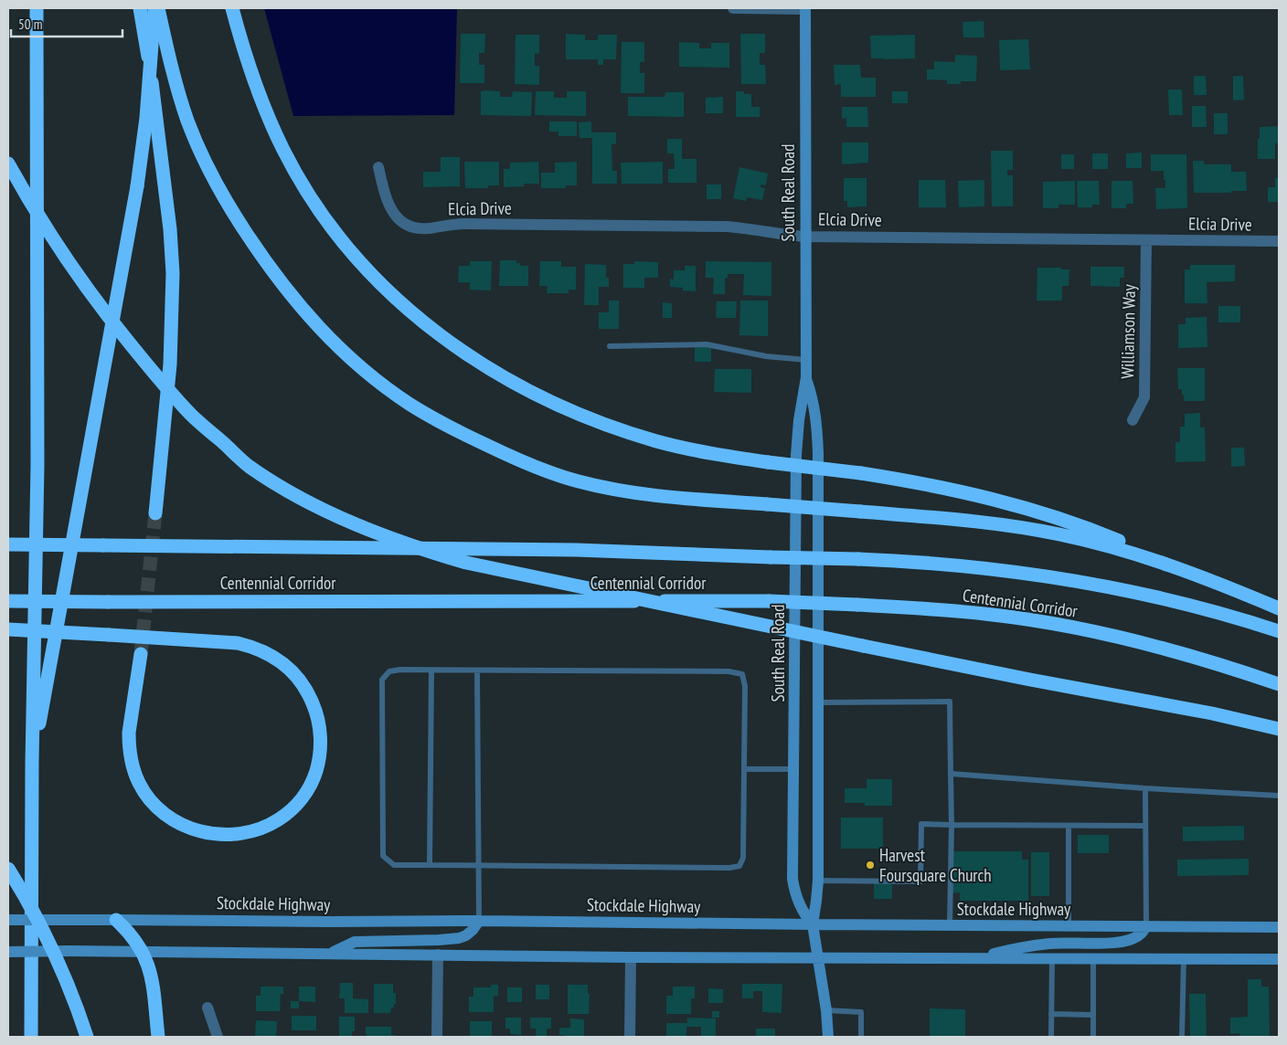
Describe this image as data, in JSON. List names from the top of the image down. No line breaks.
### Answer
{"streets":{"highway":["Centennial Corridor"],"main road":["South Real Road","Stockdale Highway"],"street":["Elcia Drive","Williamson Way"]},"crossings":[["South Real Road","Elcia Drive"],["South Real Road","Stockdale Highway"],["Elcia Drive","Williamson Way"]],"places":["Harvest Foursquare Church"],"scale_bar":"50 m"}
